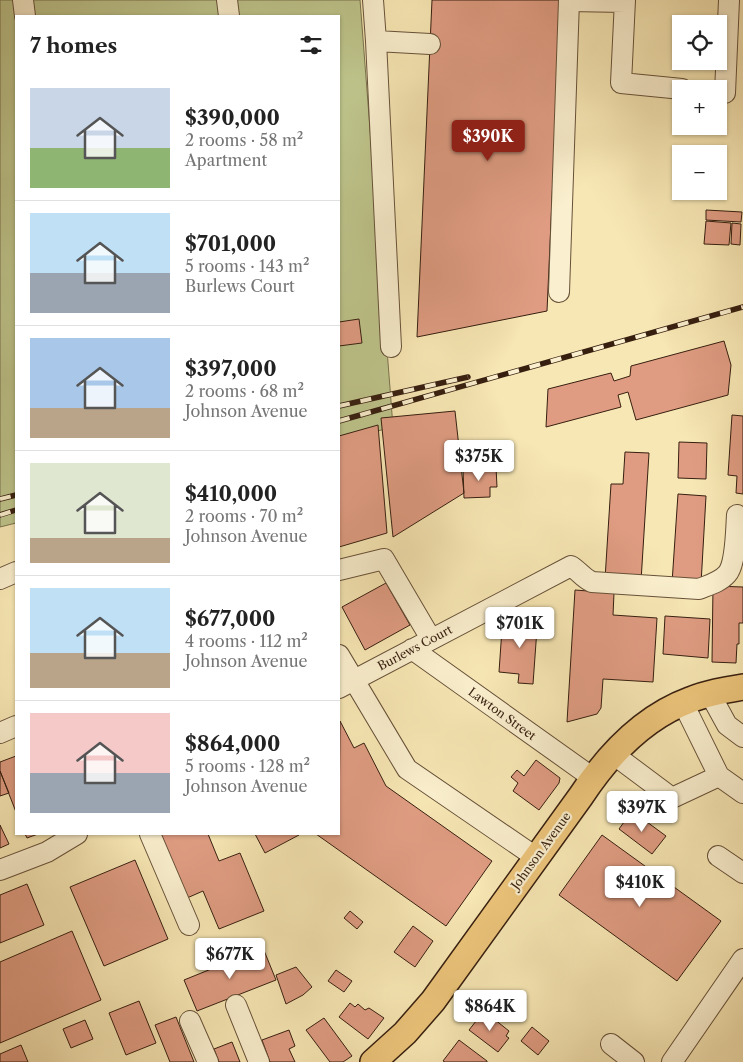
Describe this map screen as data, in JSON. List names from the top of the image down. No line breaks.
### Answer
{"streets":{"main road":["Johnson Avenue"],"street":["Burlews Court","Lawton Street"]},"crossings":[["Burlews Court","Lawton Street"],["Lawton Street","Johnson Avenue"]],"page":{"map_buttons":["+","−"],"heading":"7 homes","list":[{"name":"$390,000","note":"2 rooms · 58 m² · Apartment"},{"name":"$701,000","note":"5 rooms · 143 m² · Burlews Court"},{"name":"$397,000","note":"2 rooms · 68 m² · Johnson Avenue"},{"name":"$410,000","note":"2 rooms · 70 m² · Johnson Avenue"},{"name":"$677,000","note":"4 rooms · 112 m² · Johnson Avenue"},{"name":"$864,000","note":"5 rooms · 128 m² · Johnson Avenue"}],"price":["$390K","$375K","$701K","$397K","$410K","$677K","$864K"]}}
